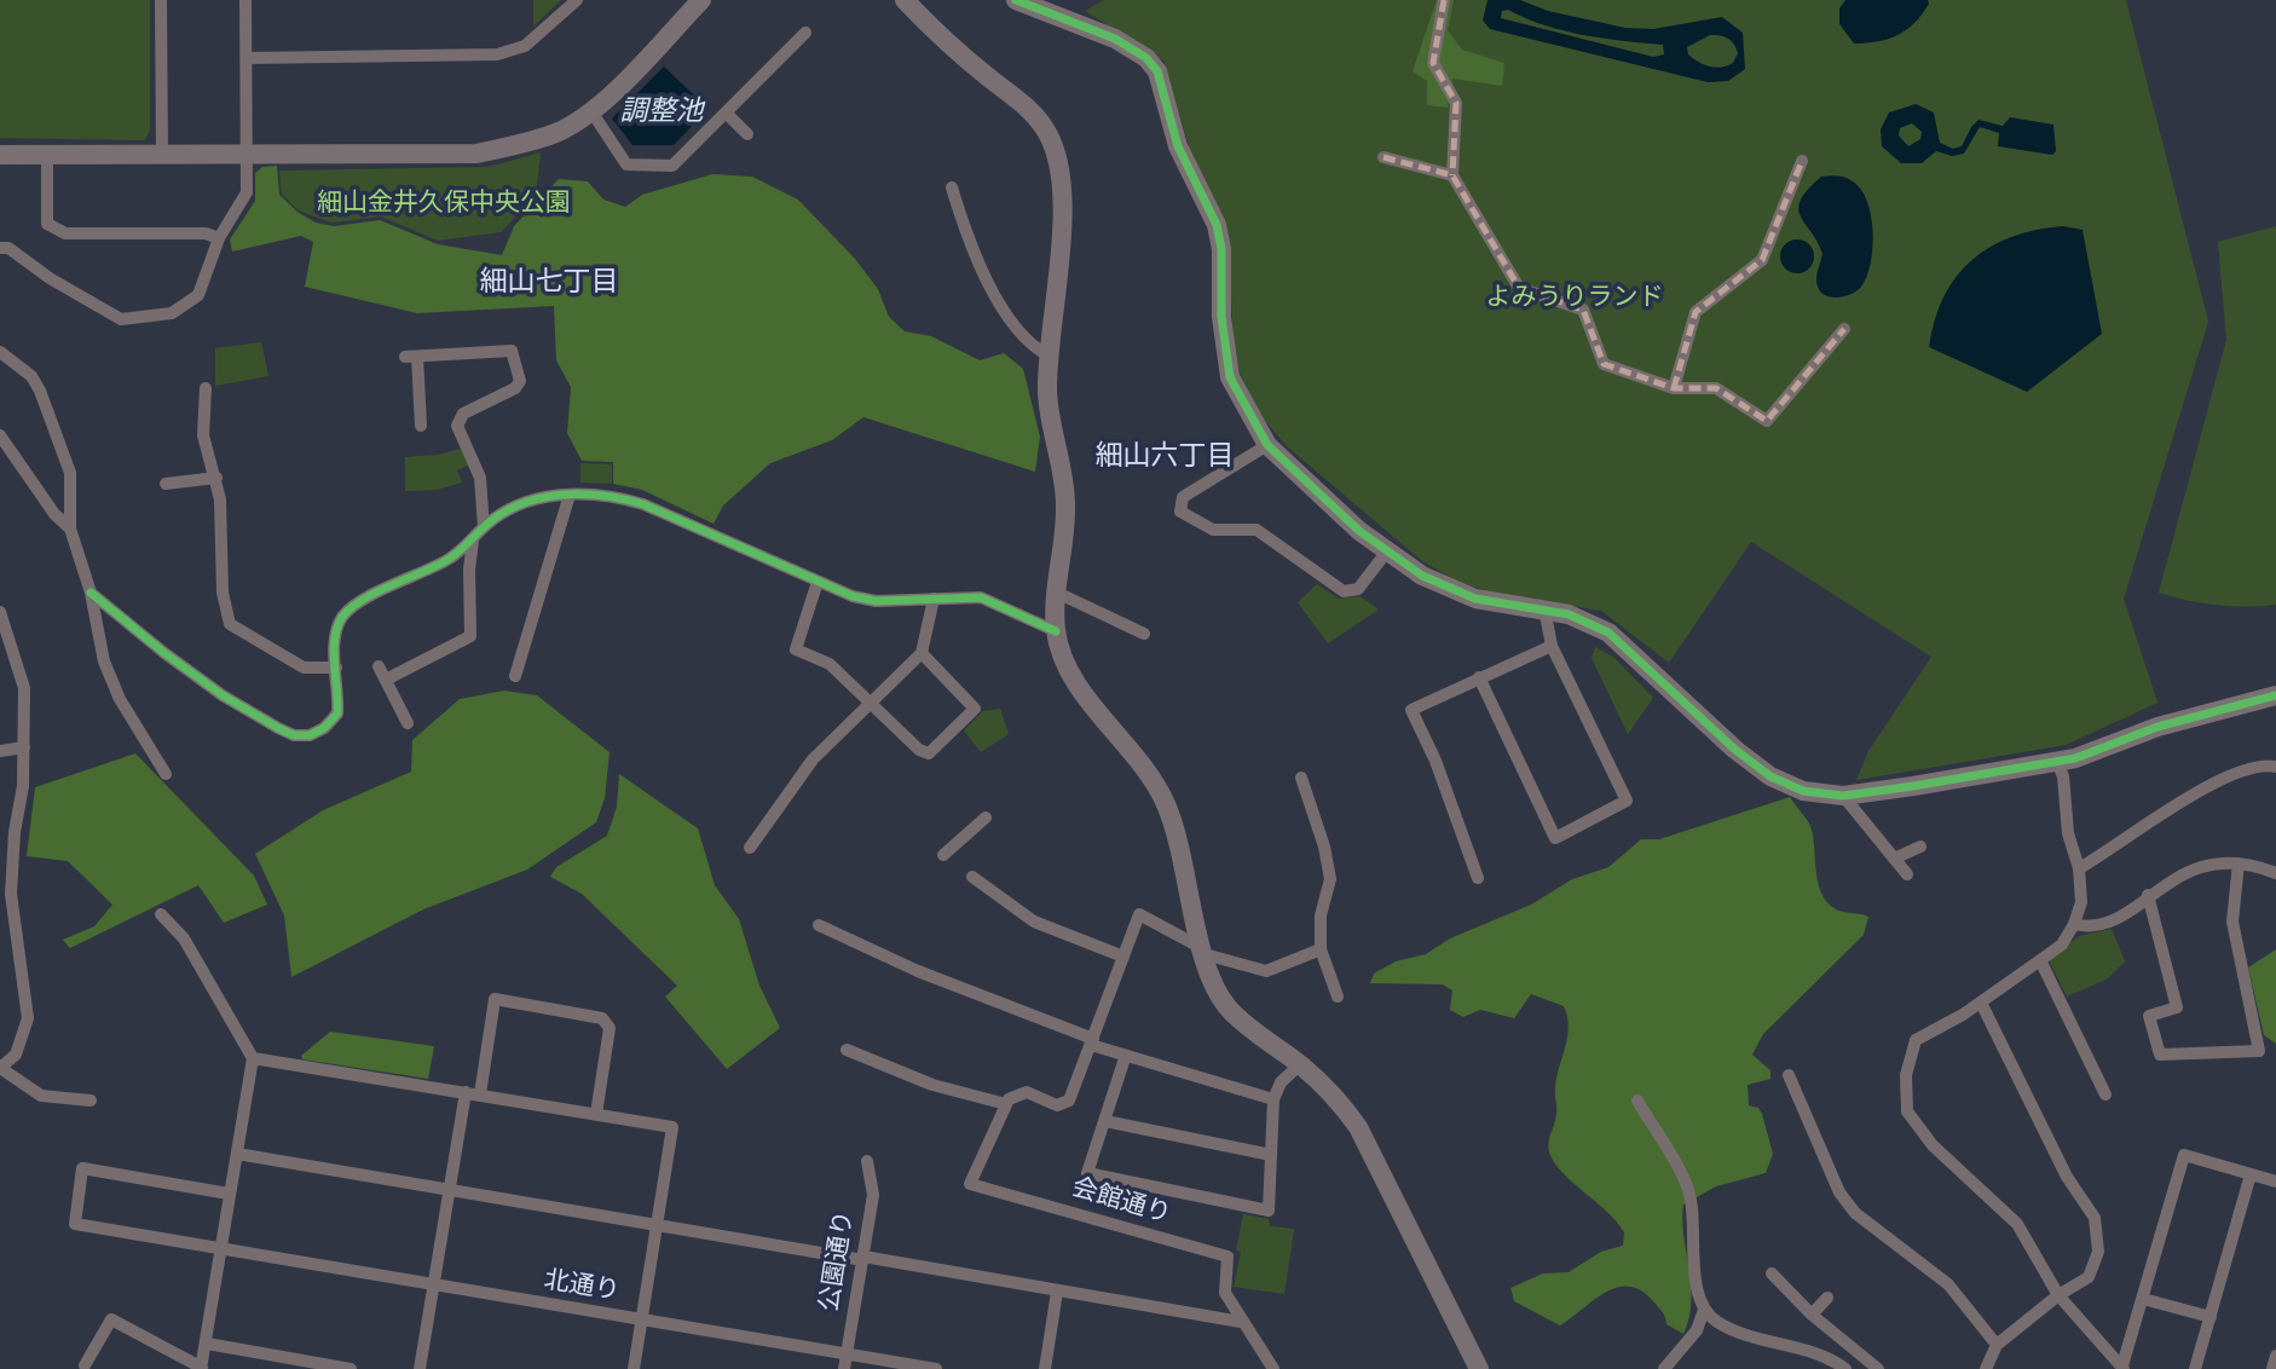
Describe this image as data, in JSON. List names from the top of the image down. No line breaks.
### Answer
{"streets":{"street":["会館通り","公園通り","北通り"]},"crossings":[["公園通り","北通り"]],"districts":["細山七丁目","細山六丁目"],"water":["調整池"],"parks":["細山金井久保中央公園","よみうりランド"]}
